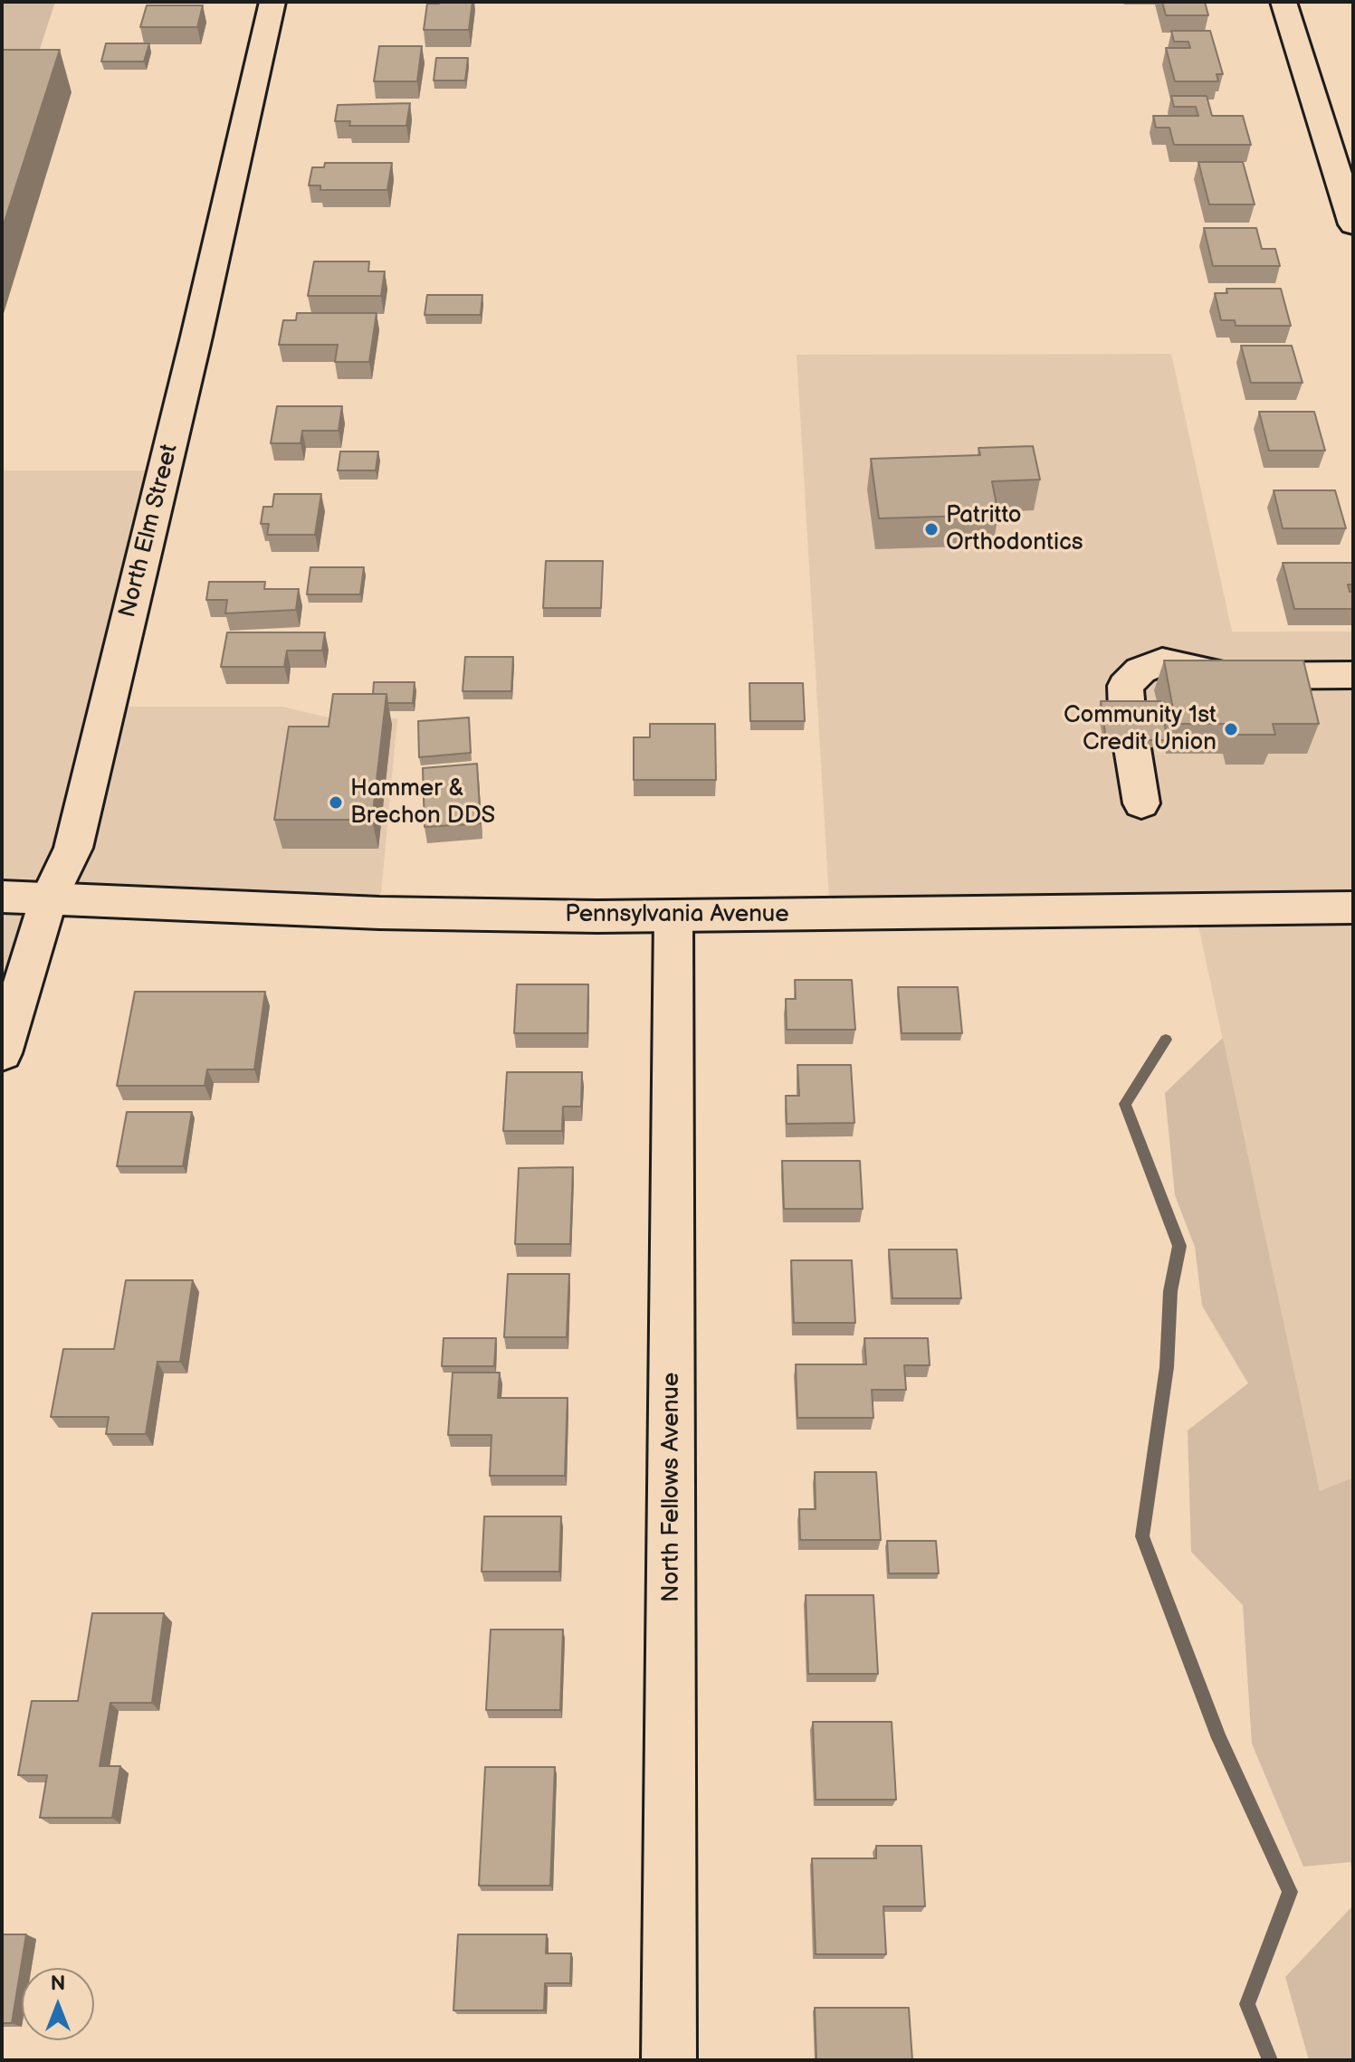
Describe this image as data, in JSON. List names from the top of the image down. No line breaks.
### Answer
{"streets":{"street":["North Elm Street","Pennsylvania Avenue","North Fellows Avenue"]},"crossings":[["North Elm Street","Pennsylvania Avenue"],["Pennsylvania Avenue","North Fellows Avenue"]],"places":["Patritto Orthodontics","Community 1st Credit Union","Hammer & Brechon DDS"],"north":"top"}
